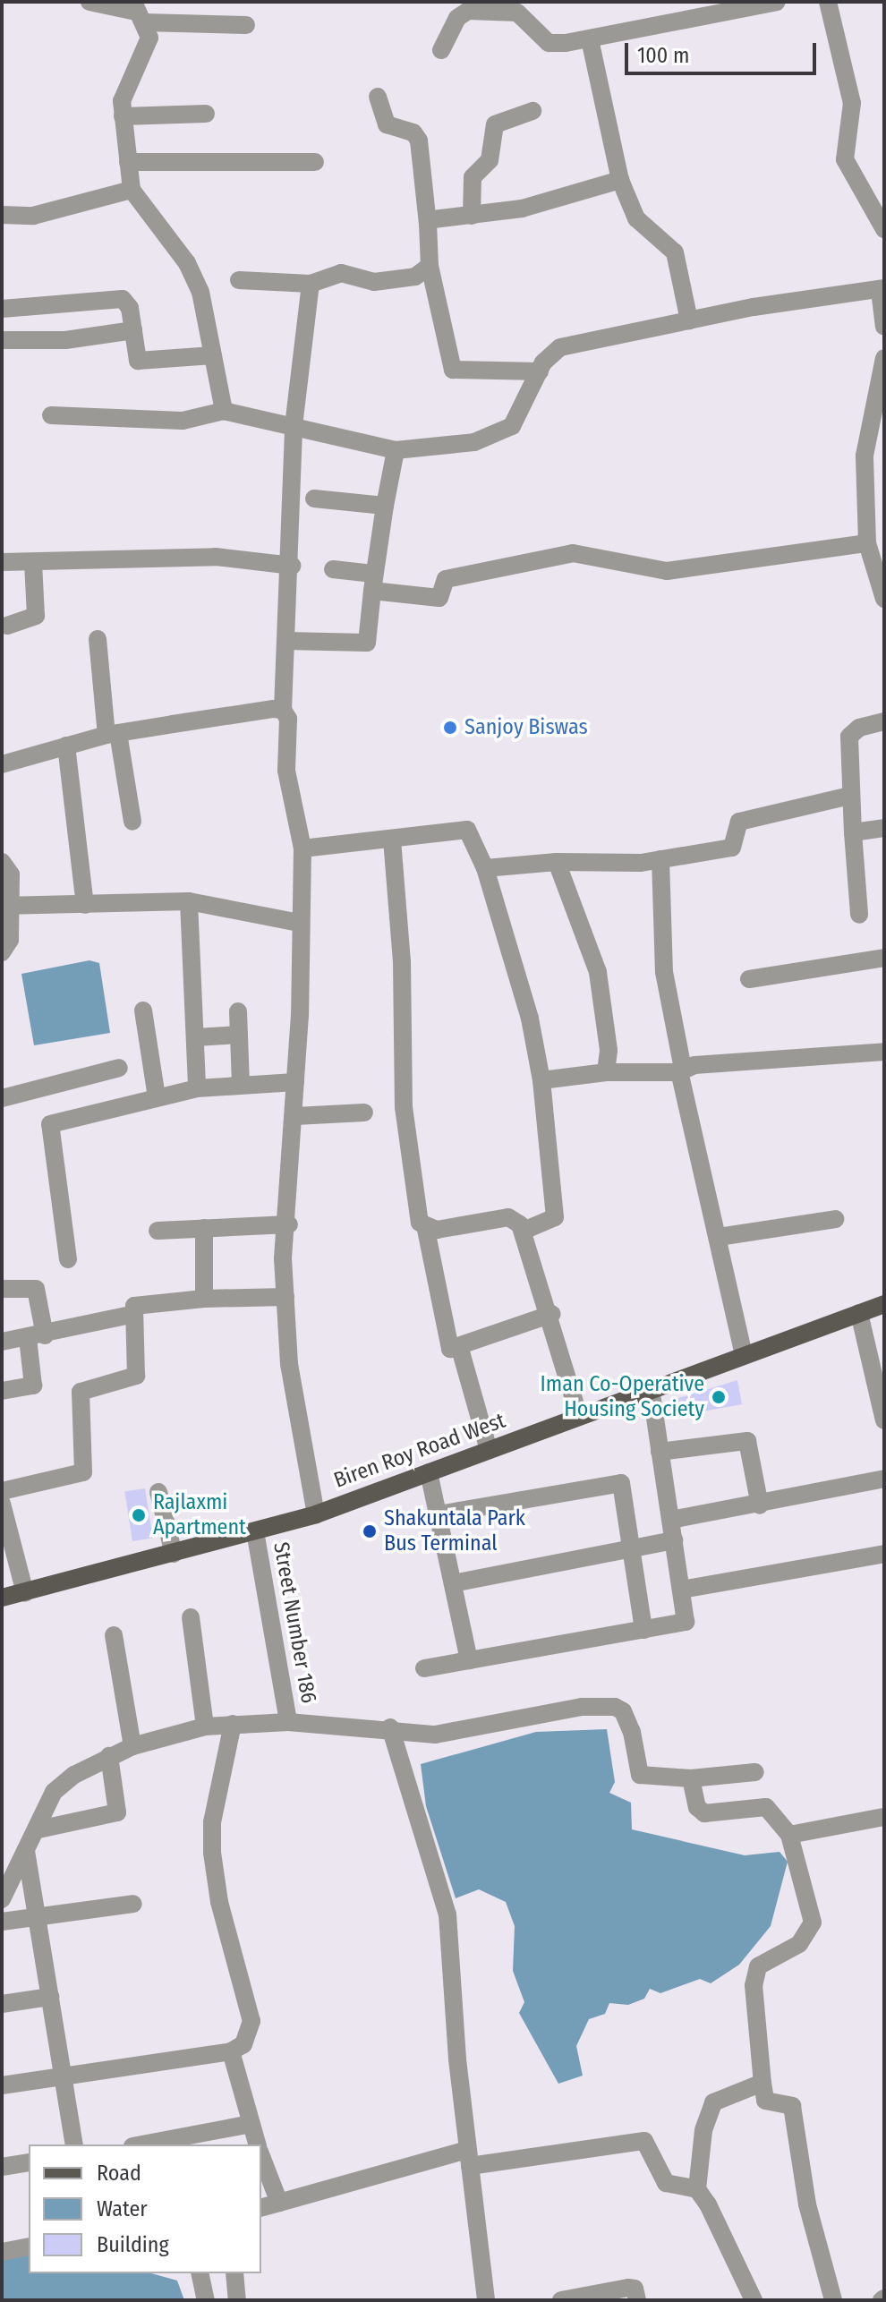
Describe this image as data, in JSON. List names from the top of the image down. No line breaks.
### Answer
{"streets":{"main road":["Biren Roy Road West"],"street":["Street Number 186"]},"crossings":[["Biren Roy Road West","Street Number 186"]],"places":["Sanjoy Biswas","Iman Co-Operative Housing Society","Rajlaxmi Apartment","Shakuntala Park Bus Terminal"],"legend":["Road","Water","Building"],"scale_bar":"100 m"}
